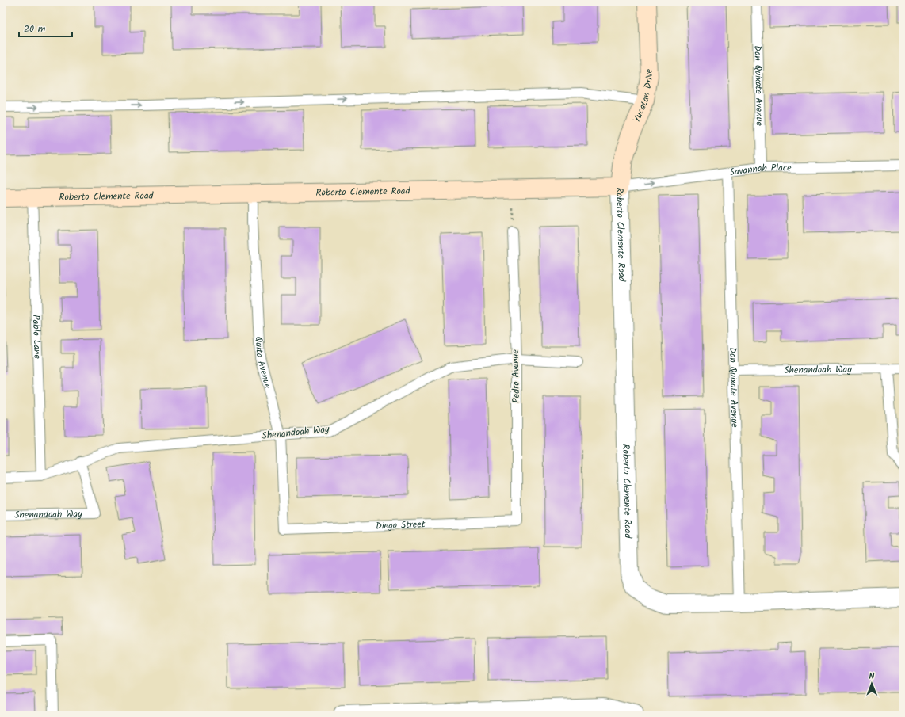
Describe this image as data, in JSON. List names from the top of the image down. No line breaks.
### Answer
{"streets":{"street":["Yucatan Drive","Roberto Clemente Road"],"lane":["Don Quixote Avenue","Savannah Place","Pablo Lane","Quito Avenue","Shenandoah Way","Pedro Avenue","Diego Street"]},"crossings":[["Don Quixote Avenue","Savannah Place"],["Don Quixote Avenue","Roberto Clemente Road"],["Don Quixote Avenue","Shenandoah Way"],["Yucatan Drive","Savannah Place"],["Yucatan Drive","Roberto Clemente Road"],["Savannah Place","Roberto Clemente Road"],["Roberto Clemente Road","Pablo Lane"],["Roberto Clemente Road","Quito Avenue"],["Pablo Lane","Shenandoah Way"],["Quito Avenue","Shenandoah Way"],["Quito Avenue","Diego Street"],["Shenandoah Way","Pedro Avenue"],["Pedro Avenue","Diego Street"]],"one_way":["Savannah Place"],"scale_bar":"20 m","north":"top"}
